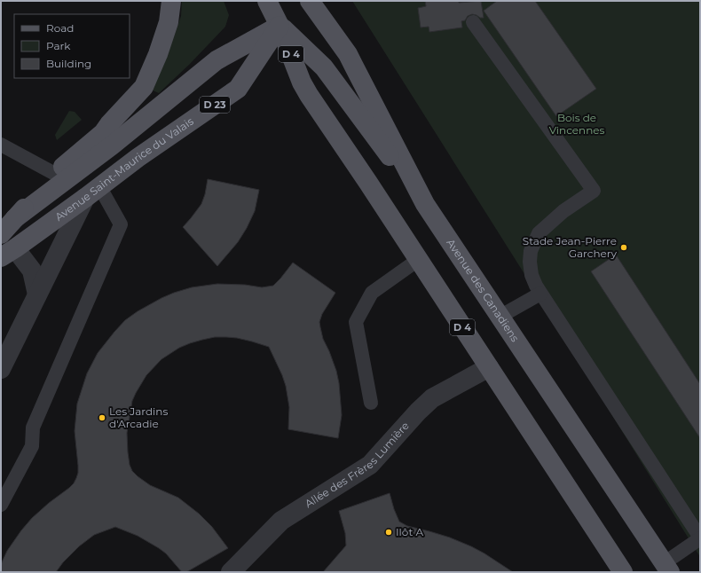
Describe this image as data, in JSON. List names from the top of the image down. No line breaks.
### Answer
{"streets":{"main road":["D 4","D 23","Avenue Saint-Maurice du Valais","Avenue des Canadiens"],"street":["Allée des Frères Lumière"]},"crossings":[["D 4","Avenue Saint-Maurice du Valais"],["D 4","Allée des Frères Lumière"]],"parks":["Bois de Vincennes"],"places":["Stade Jean-Pierre Garchery","Les Jardins d'Arcadie","Ilôt A"],"legend":["Road","Park","Building"]}
